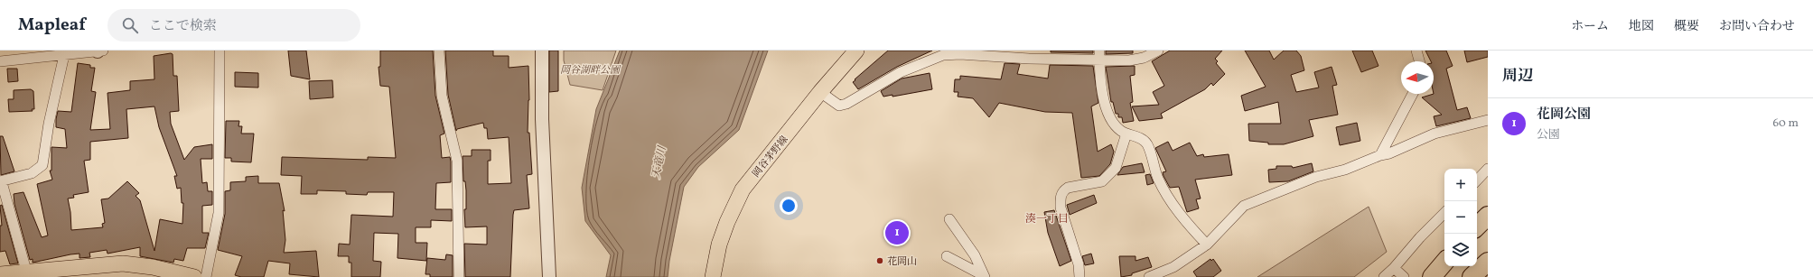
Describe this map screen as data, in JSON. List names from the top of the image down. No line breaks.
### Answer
{"streets":{"main road":["岡谷茅野線"]},"districts":["湊一丁目"],"water":["天竜川"],"parks":["岡谷湖畔公園"],"places":["花岡山"],"north":"left","page":{"header":"Mapleaf","search":"ここで検索","nav":["ホーム","地図","概要","お問い合わせ"],"heading":"周辺","list":[{"mark":"1","name":"花岡公園","note":"公園","value":"60 m"}],"map_buttons":["+","−"],"pins":"1"}}
